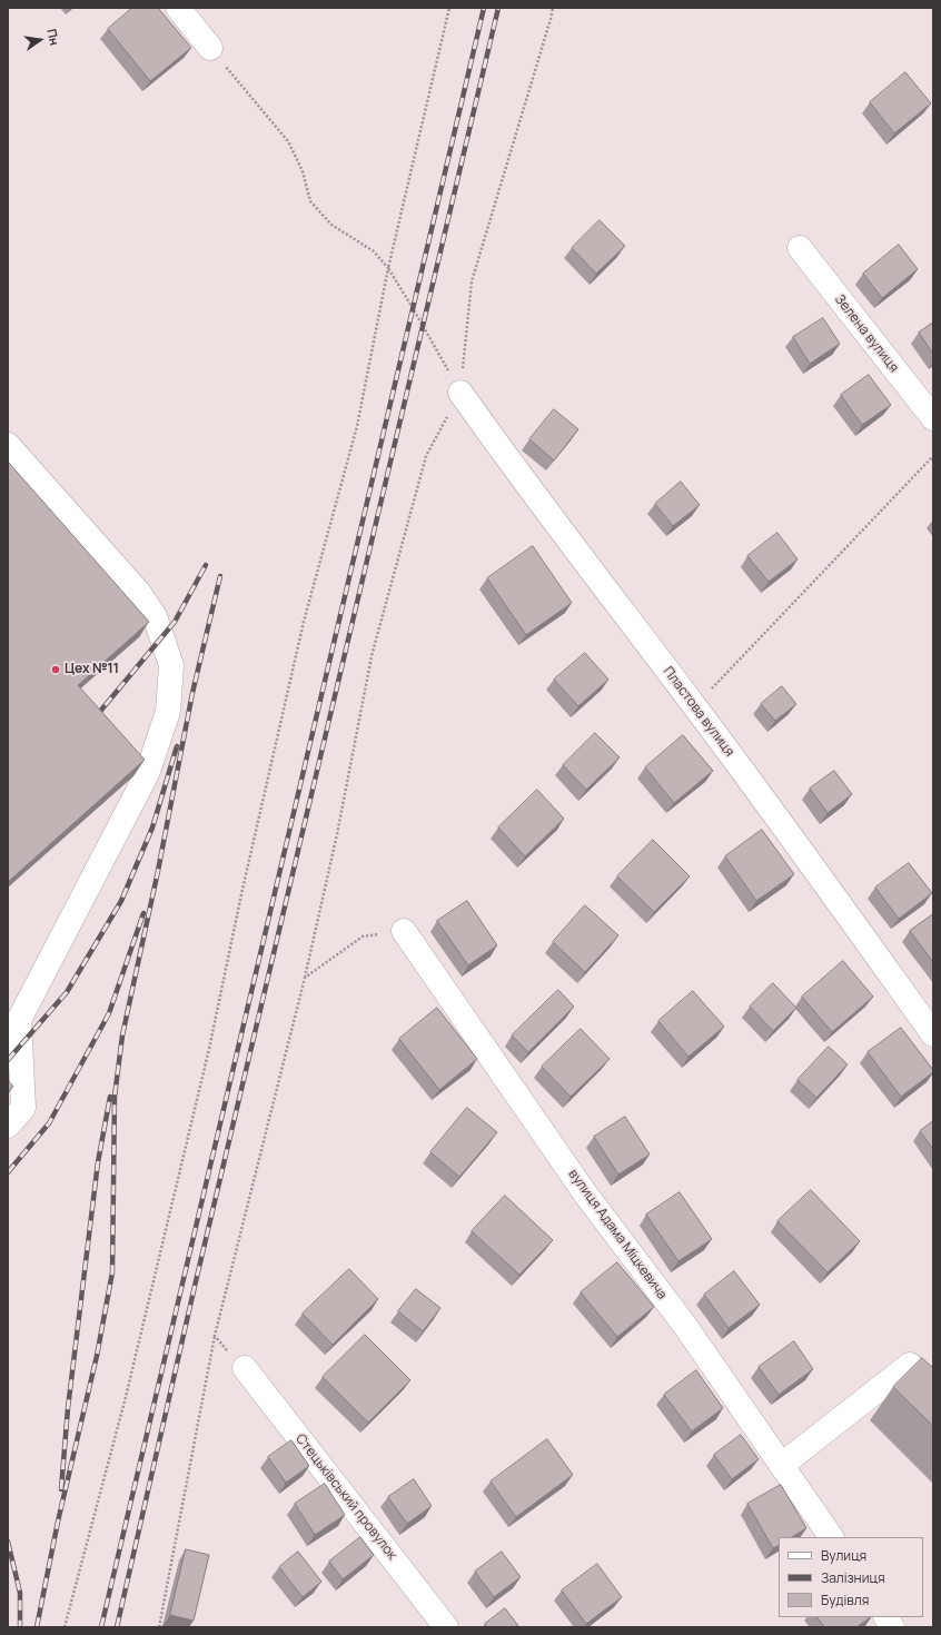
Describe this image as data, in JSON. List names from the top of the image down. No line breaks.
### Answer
{"streets":{"street":["Зелена вулиця","Пластова вулиця","вулиця Адама Міцкевича","Стецьківський провулок"]},"places":["Цех №11"],"legend":["Вулиця","Залізниця","Будівля"],"north":"right"}
